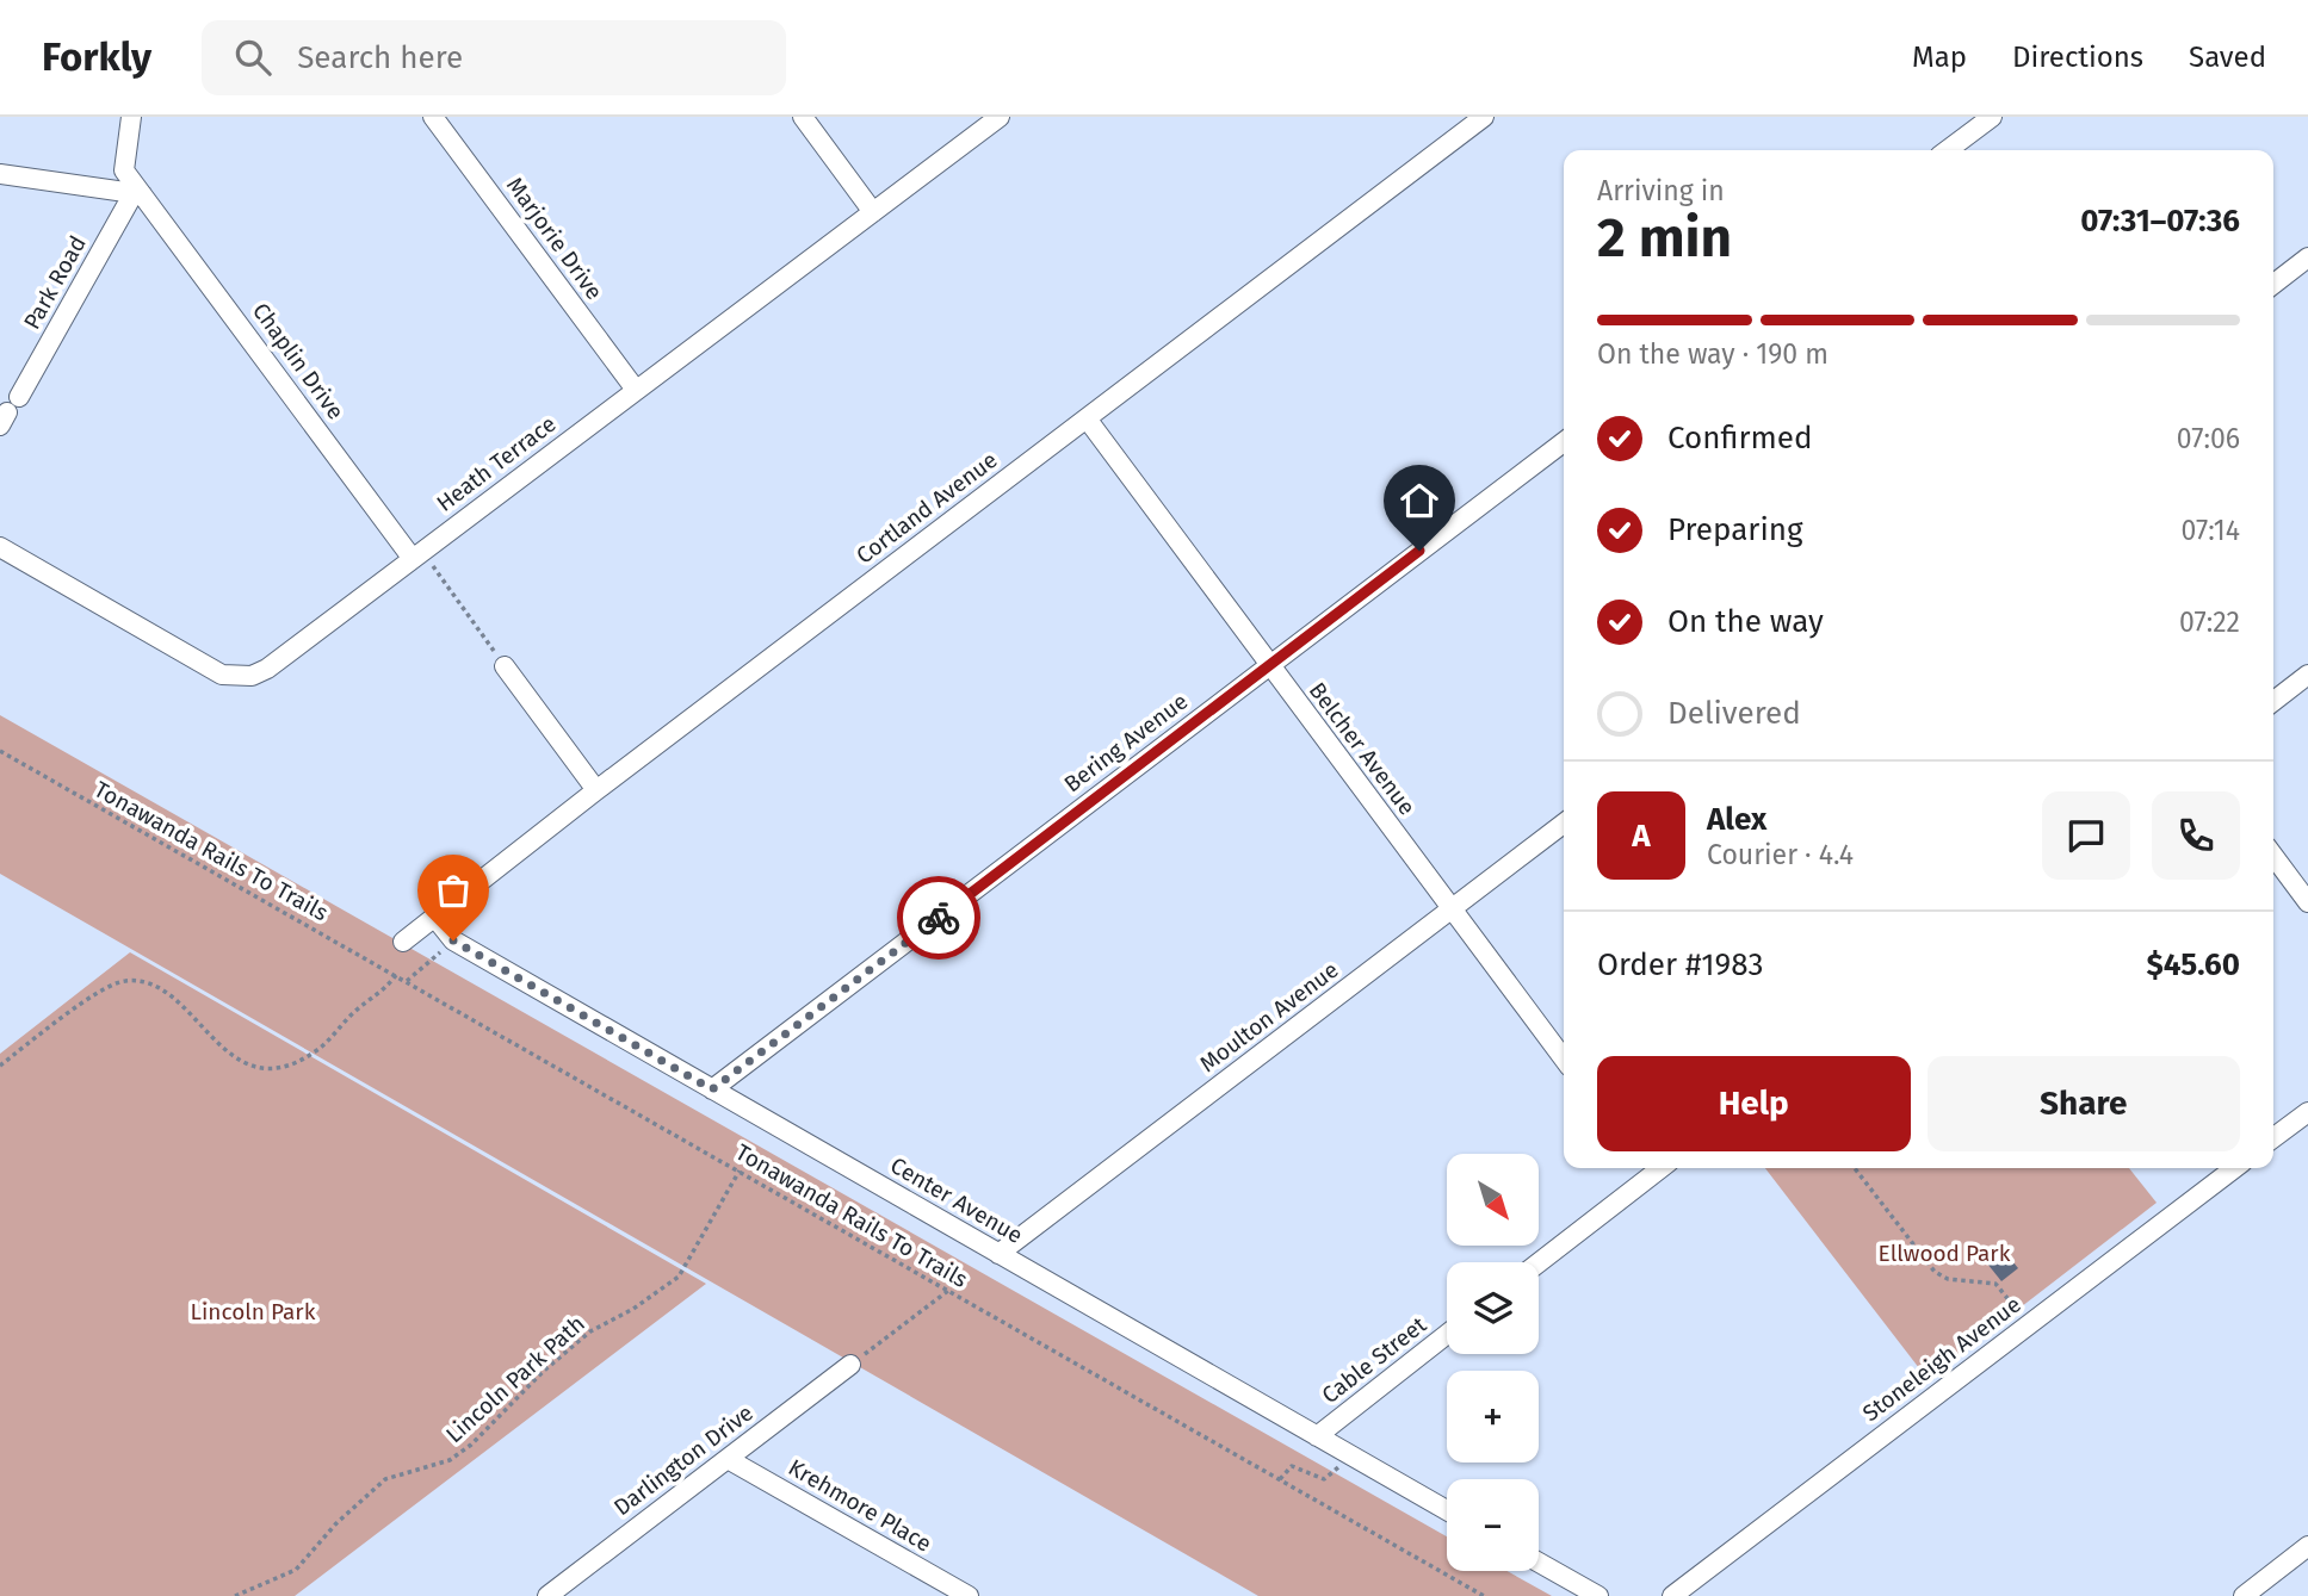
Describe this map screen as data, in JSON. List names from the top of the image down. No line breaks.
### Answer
{"streets":{"street":["Marjorie Drive","Park Road","Chaplin Drive","Heath Terrace","Cortland Avenue","Bering Avenue","Belcher Avenue","Moulton Avenue","Center Avenue","Stoneleigh Avenue","Cable Street","Darlington Drive","Krehmore Place"],"path":["Tonawanda Rails To Trails","Lincoln Park Path"]},"crossings":[["Marjorie Drive","Heath Terrace"],["Park Road","Chaplin Drive"],["Chaplin Drive","Heath Terrace"],["Cortland Avenue","Belcher Avenue"],["Cortland Avenue","Center Avenue"],["Bering Avenue","Belcher Avenue"],["Bering Avenue","Center Avenue"],["Belcher Avenue","Moulton Avenue"],["Tonawanda Rails To Trails","Lincoln Park Path"],["Moulton Avenue","Center Avenue"],["Center Avenue","Cable Street"],["Darlington Drive","Krehmore Place"]],"parks":["Ellwood Park","Lincoln Park"],"north":"bottom right","page":{"header":"Forkly","search":"Search here","nav":["Map","Directions","Saved"],"heading":["2 min","Arriving in","07:31–07:36"],"panel":["Alex","Courier · 4.4","Order #1983","$45.60"],"bar":"On the way · 190 m","list":[["Confirmed","07:06"],["Preparing","07:14"],["On the way","07:22"],"Delivered"],"round":"A","buttons":["Help","Share"],"map_buttons":["+","−"]}}
